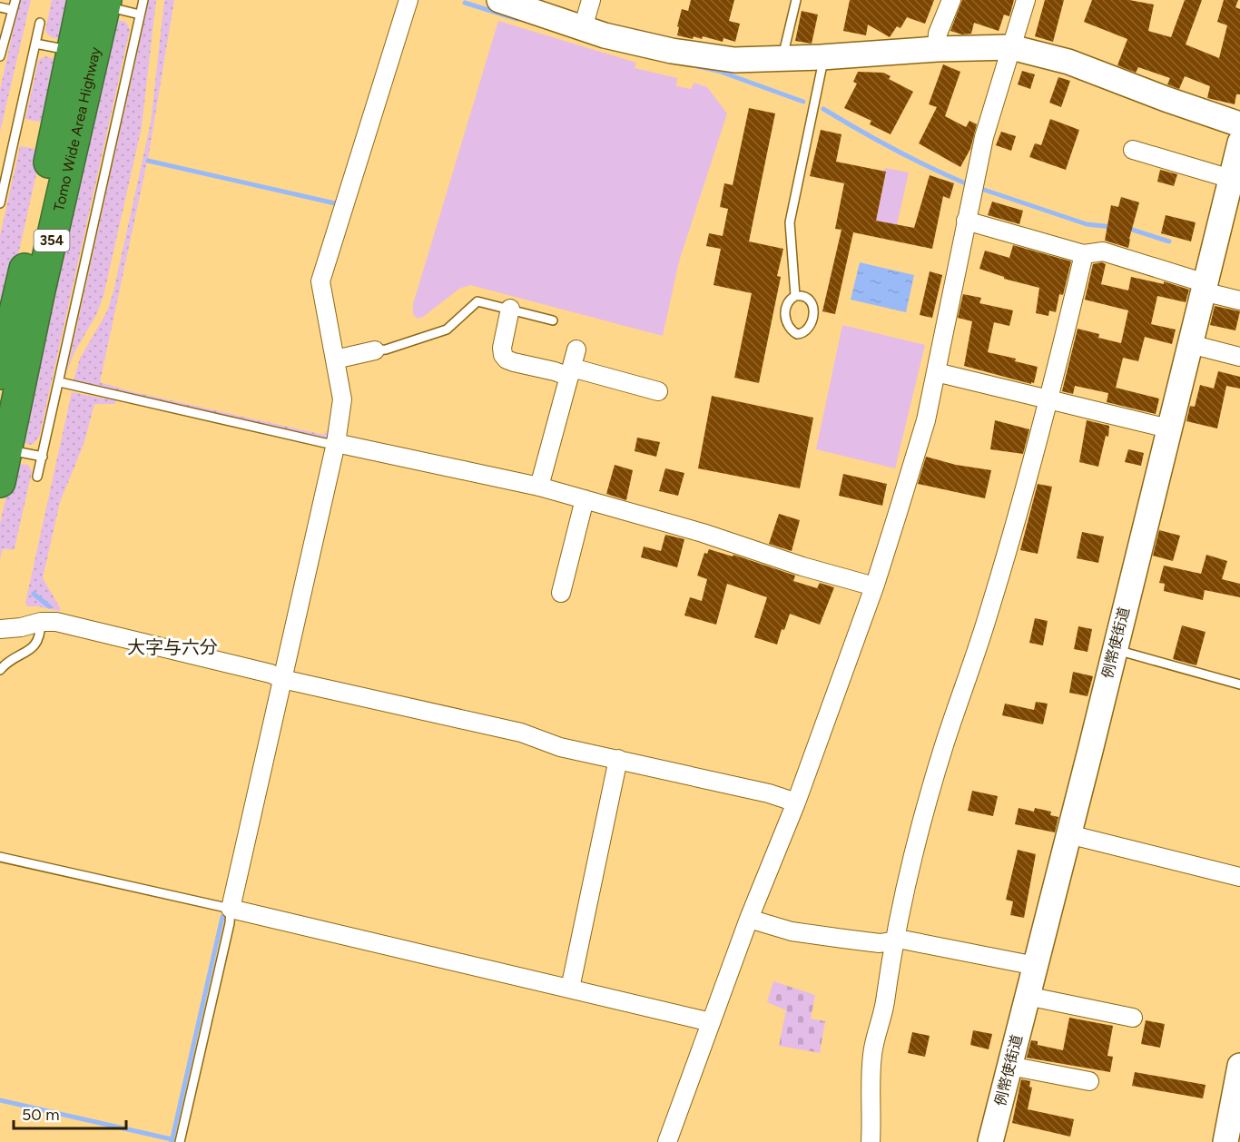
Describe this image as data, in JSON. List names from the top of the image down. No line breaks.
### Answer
{"streets":{"highway":["Tomo Wide Area Highway","354"],"main road":["例幣使街道"]},"districts":["大字与六分"],"scale_bar":"50 m"}
